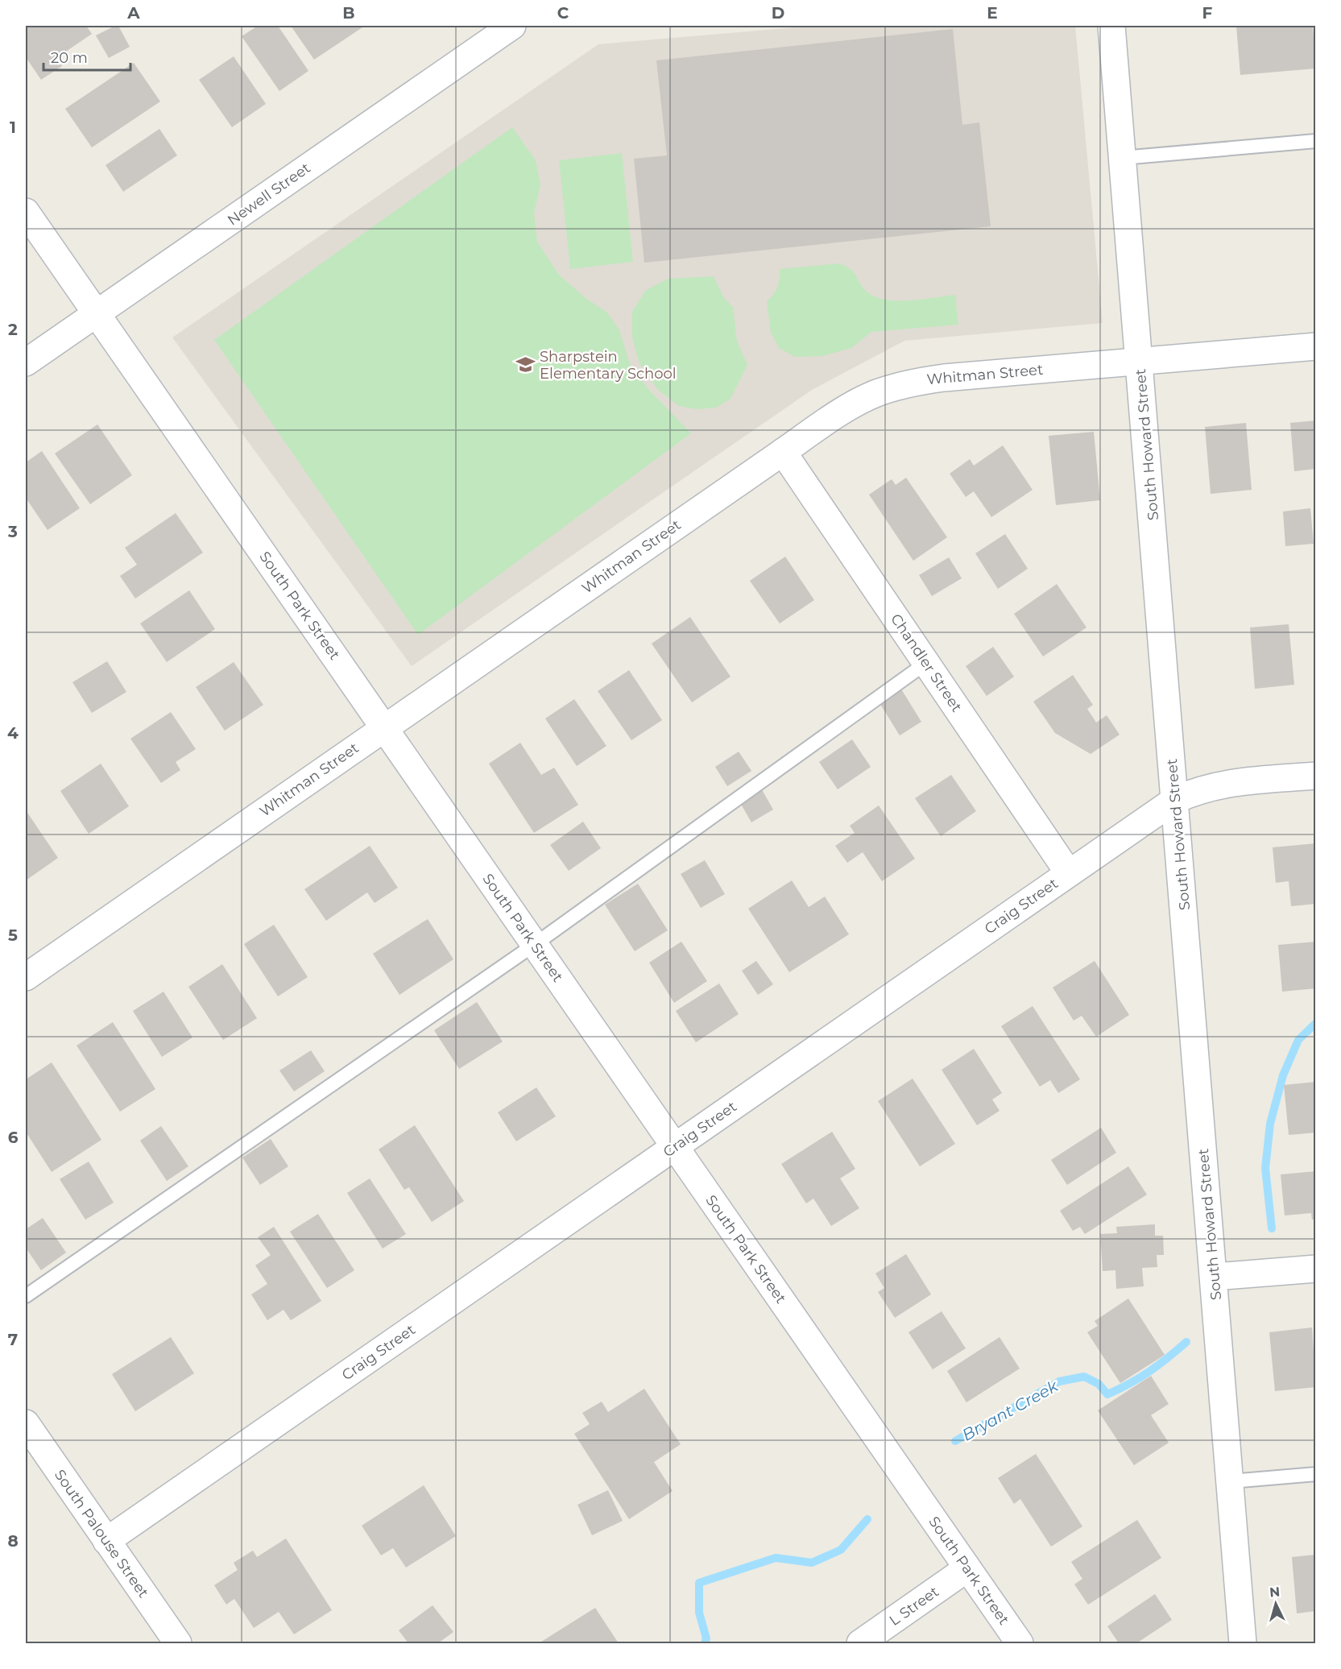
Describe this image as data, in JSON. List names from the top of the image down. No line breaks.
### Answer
{"streets":{"street":["Newell Street","Whitman Street","South Howard Street","South Park Street","Chandler Street","Craig Street","South Palouse Street","L Street"]},"crossings":[["Newell Street","South Park Street"],["Whitman Street","South Howard Street"],["Whitman Street","South Park Street"],["Whitman Street","Chandler Street"],["South Howard Street","Craig Street"],["South Park Street","Craig Street"],["South Park Street","L Street"],["Chandler Street","Craig Street"],["Craig Street","South Palouse Street"]],"water":["Bryant Creek"],"places":{"school or university":["Sharpstein Elementary School"]},"scale_bar":"20 m","north":"top","grid":{"columns":["A","B","C","D","E","F"],"rows":["1","2","3","4","5","6","7","8"]}}
